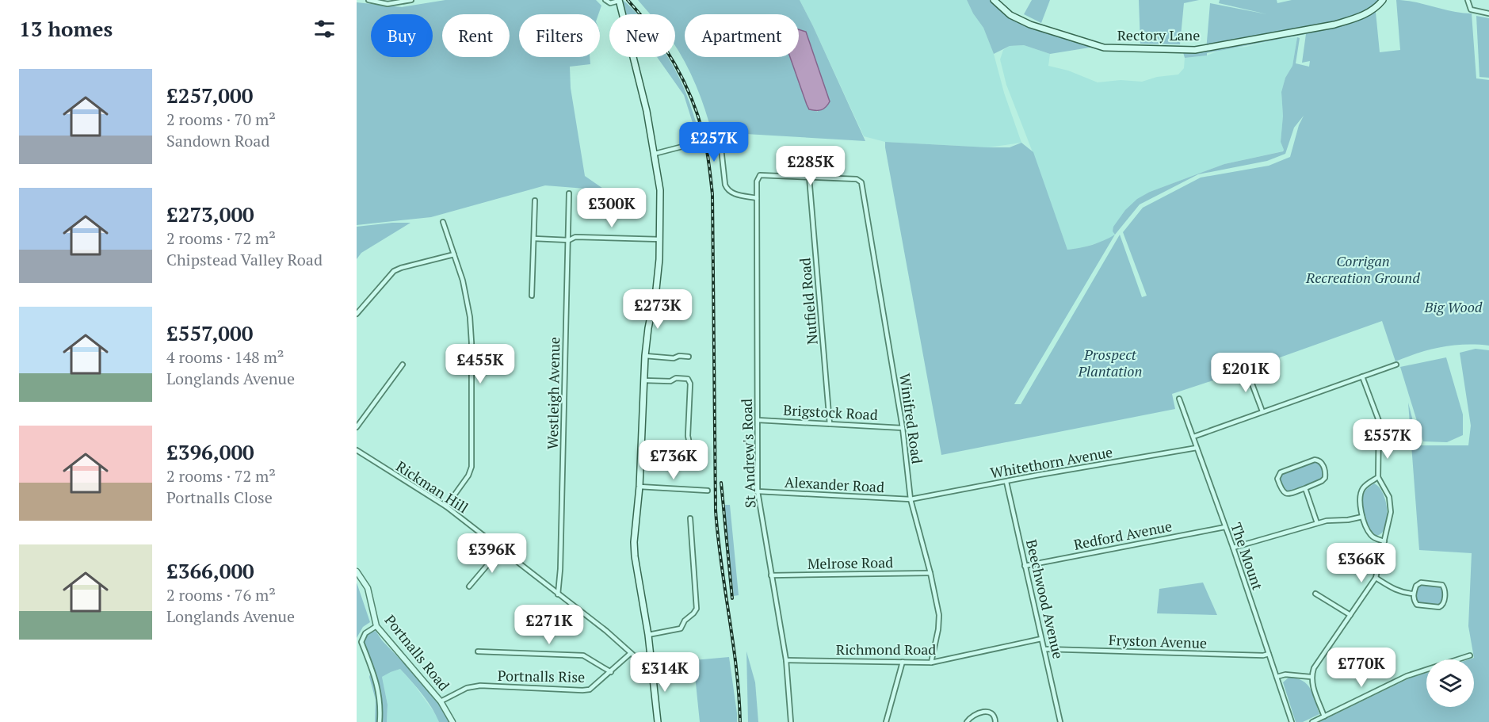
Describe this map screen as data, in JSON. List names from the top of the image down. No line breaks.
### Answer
{"streets":{"main road":["Rectory Lane"],"street":["Nutfield Road","Westleigh Avenue","Brigstock Road","Winifred Road","St Andrew's Road","Whitethorn Avenue","Alexander Road","Rickman Hill","Redford Avenue","The Mount","Melrose Road","Beechwood Avenue","Fryston Avenue","Richmond Road","Portnalls Road","Portnalls Rise"]},"crossings":[["Nutfield Road","Brigstock Road"],["Nutfield Road","Winifred Road"],["Nutfield Road","St Andrew's Road"],["Westleigh Avenue","Rickman Hill"],["Brigstock Road","Winifred Road"],["Brigstock Road","St Andrew's Road"],["Winifred Road","St Andrew's Road"],["Winifred Road","Whitethorn Avenue"],["Winifred Road","Alexander Road"],["Winifred Road","Melrose Road"],["Winifred Road","Richmond Road"],["St Andrew's Road","Alexander Road"],["St Andrew's Road","Melrose Road"],["St Andrew's Road","Richmond Road"],["Whitethorn Avenue","Alexander Road"],["Whitethorn Avenue","The Mount"],["Whitethorn Avenue","Beechwood Avenue"],["Rickman Hill","Portnalls Rise"],["Redford Avenue","The Mount"],["Redford Avenue","Beechwood Avenue"],["The Mount","Fryston Avenue"],["Beechwood Avenue","Fryston Avenue"],["Beechwood Avenue","Richmond Road"],["Portnalls Road","Portnalls Rise"]],"parks":["Corrigan Recreation Ground","Big Wood","Prospect Plantation"],"page":{"heading":"13 homes","chip":["Buy","Rent","Filters","New","Apartment"],"list":[{"name":"£257,000","note":"2 rooms · 70 m² · Sandown Road"},{"name":"£273,000","note":"2 rooms · 72 m² · Chipstead Valley Road"},{"name":"£557,000","note":"4 rooms · 148 m² · Longlands Avenue"},{"name":"£396,000","note":"2 rooms · 72 m² · Portnalls Close"},{"name":"£366,000","note":"2 rooms · 76 m² · Longlands Avenue"}],"price":["£257K","£285K","£300K","£273K","£455K","£201K","£557K","£736K","£396K","£366K","£271K","£770K","£314K"]}}
